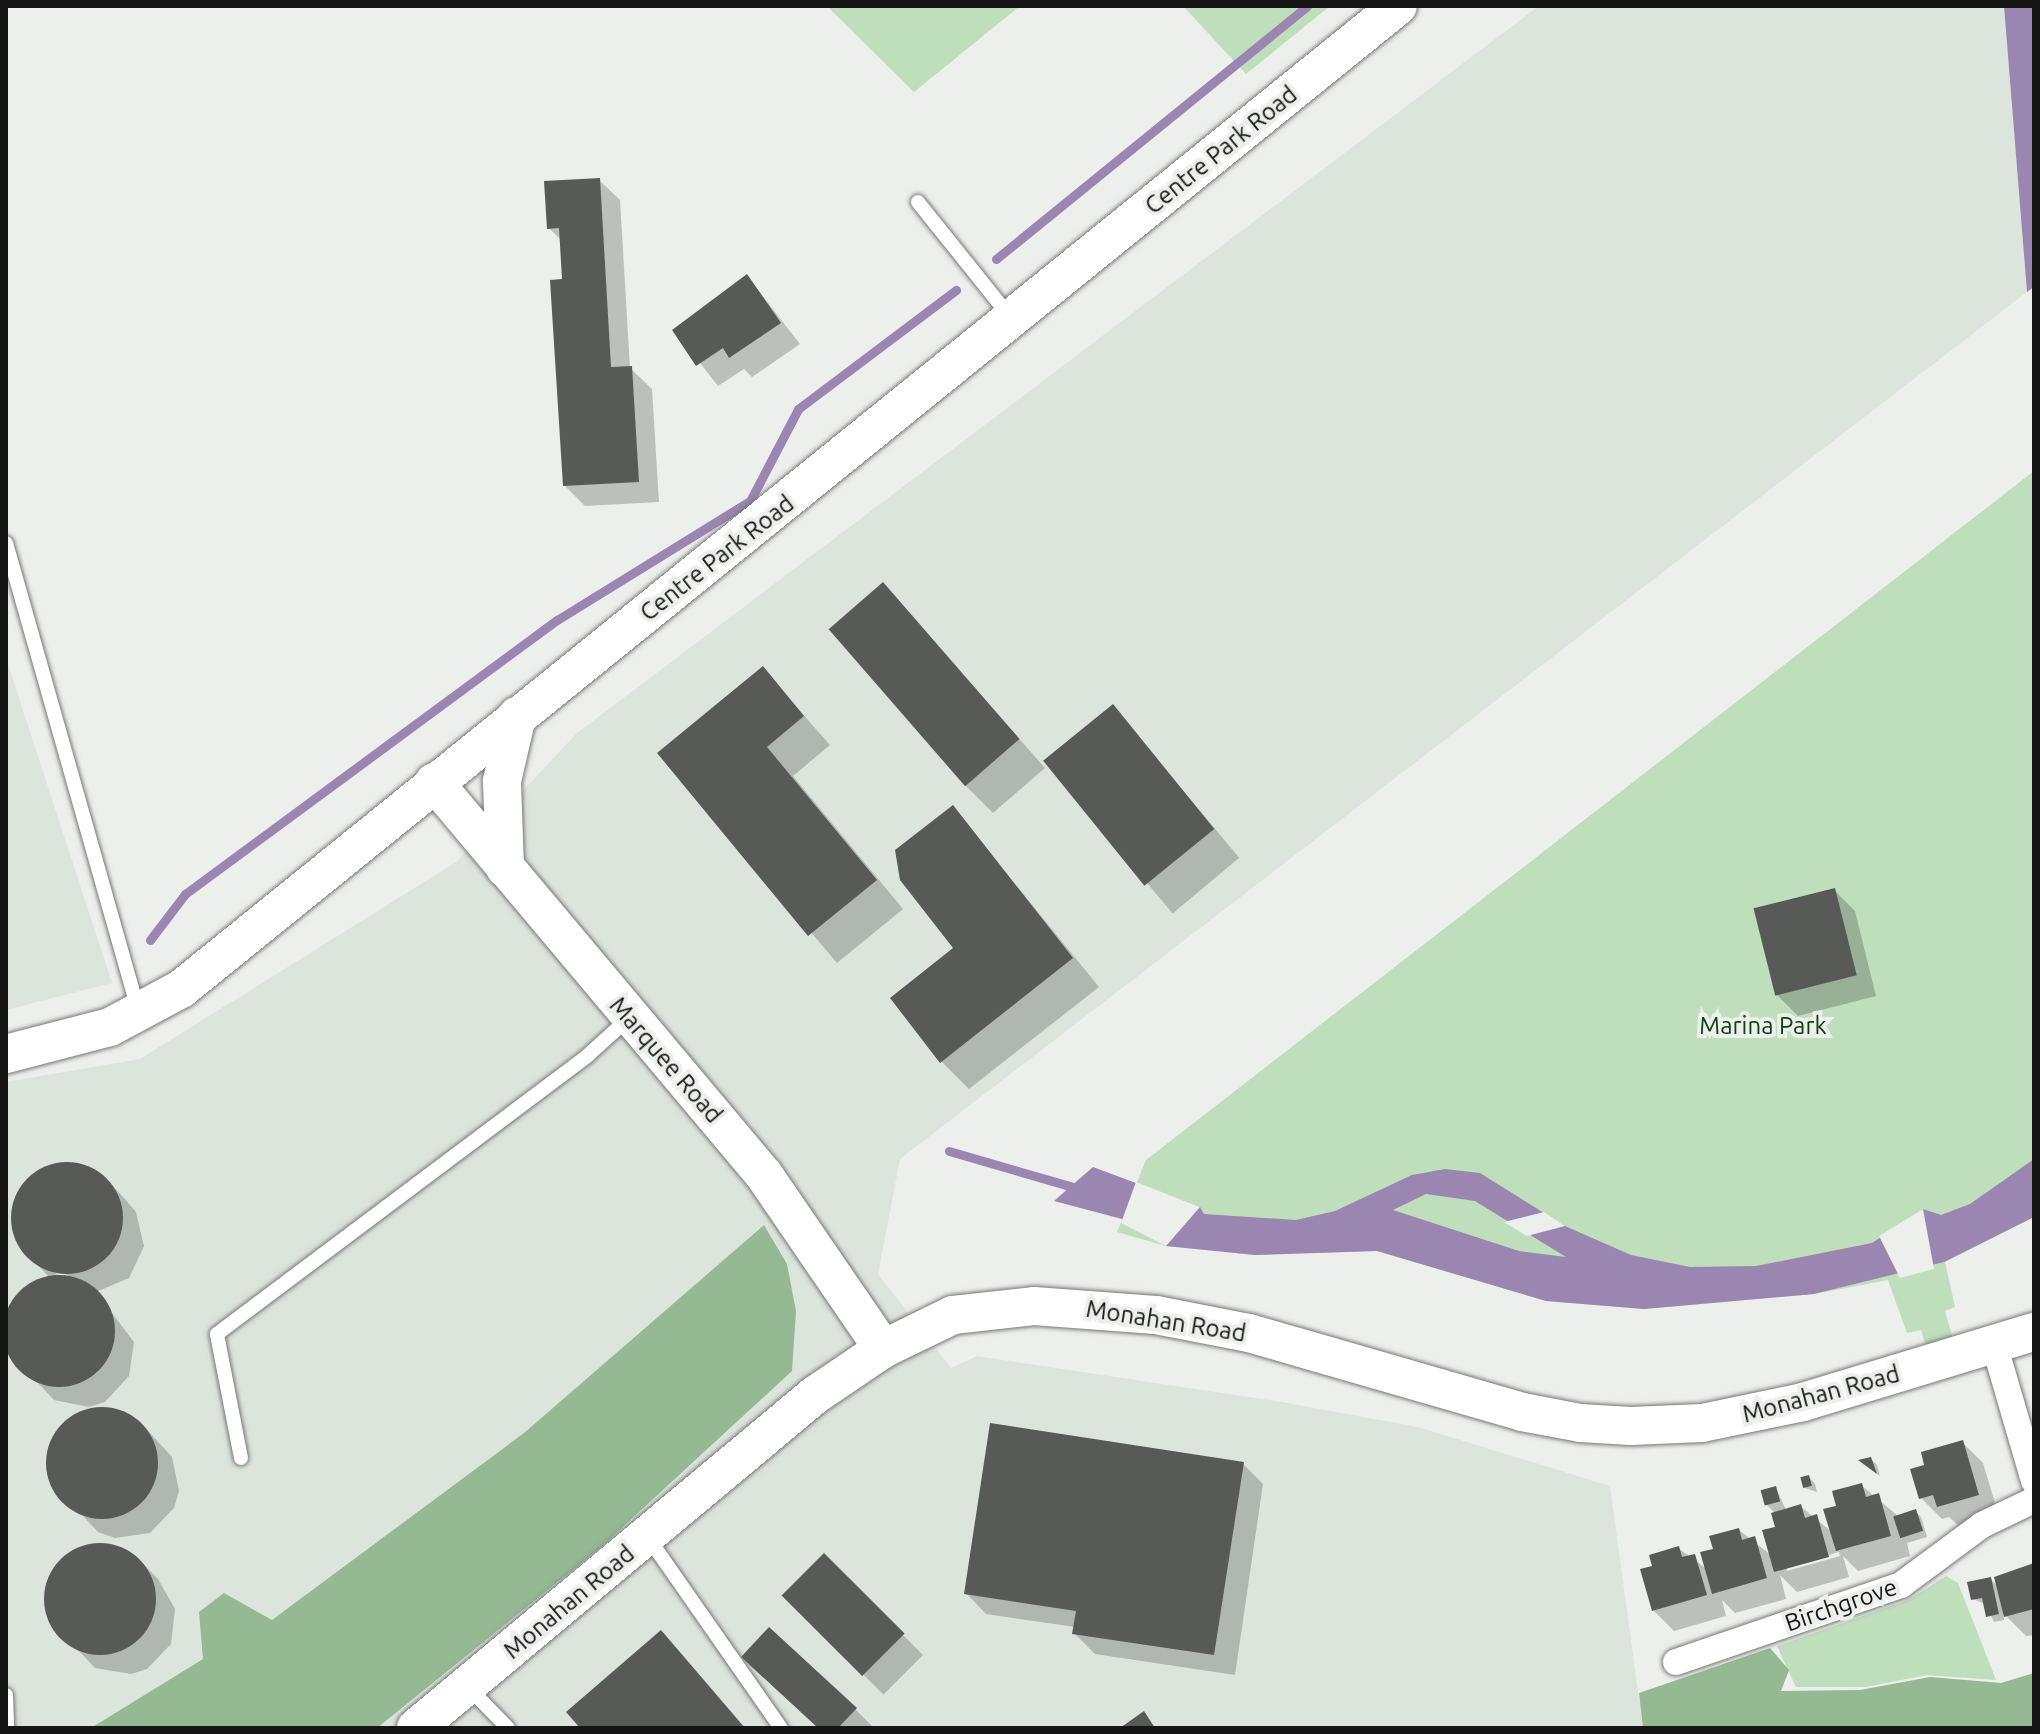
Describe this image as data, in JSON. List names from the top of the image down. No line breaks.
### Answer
{"streets":{"street":["Centre Park Road","Marquee Road","Monahan Road","Birchgrove"]},"crossings":[["Centre Park Road","Marquee Road"],["Marquee Road","Monahan Road"]],"parks":["Marina Park"]}
